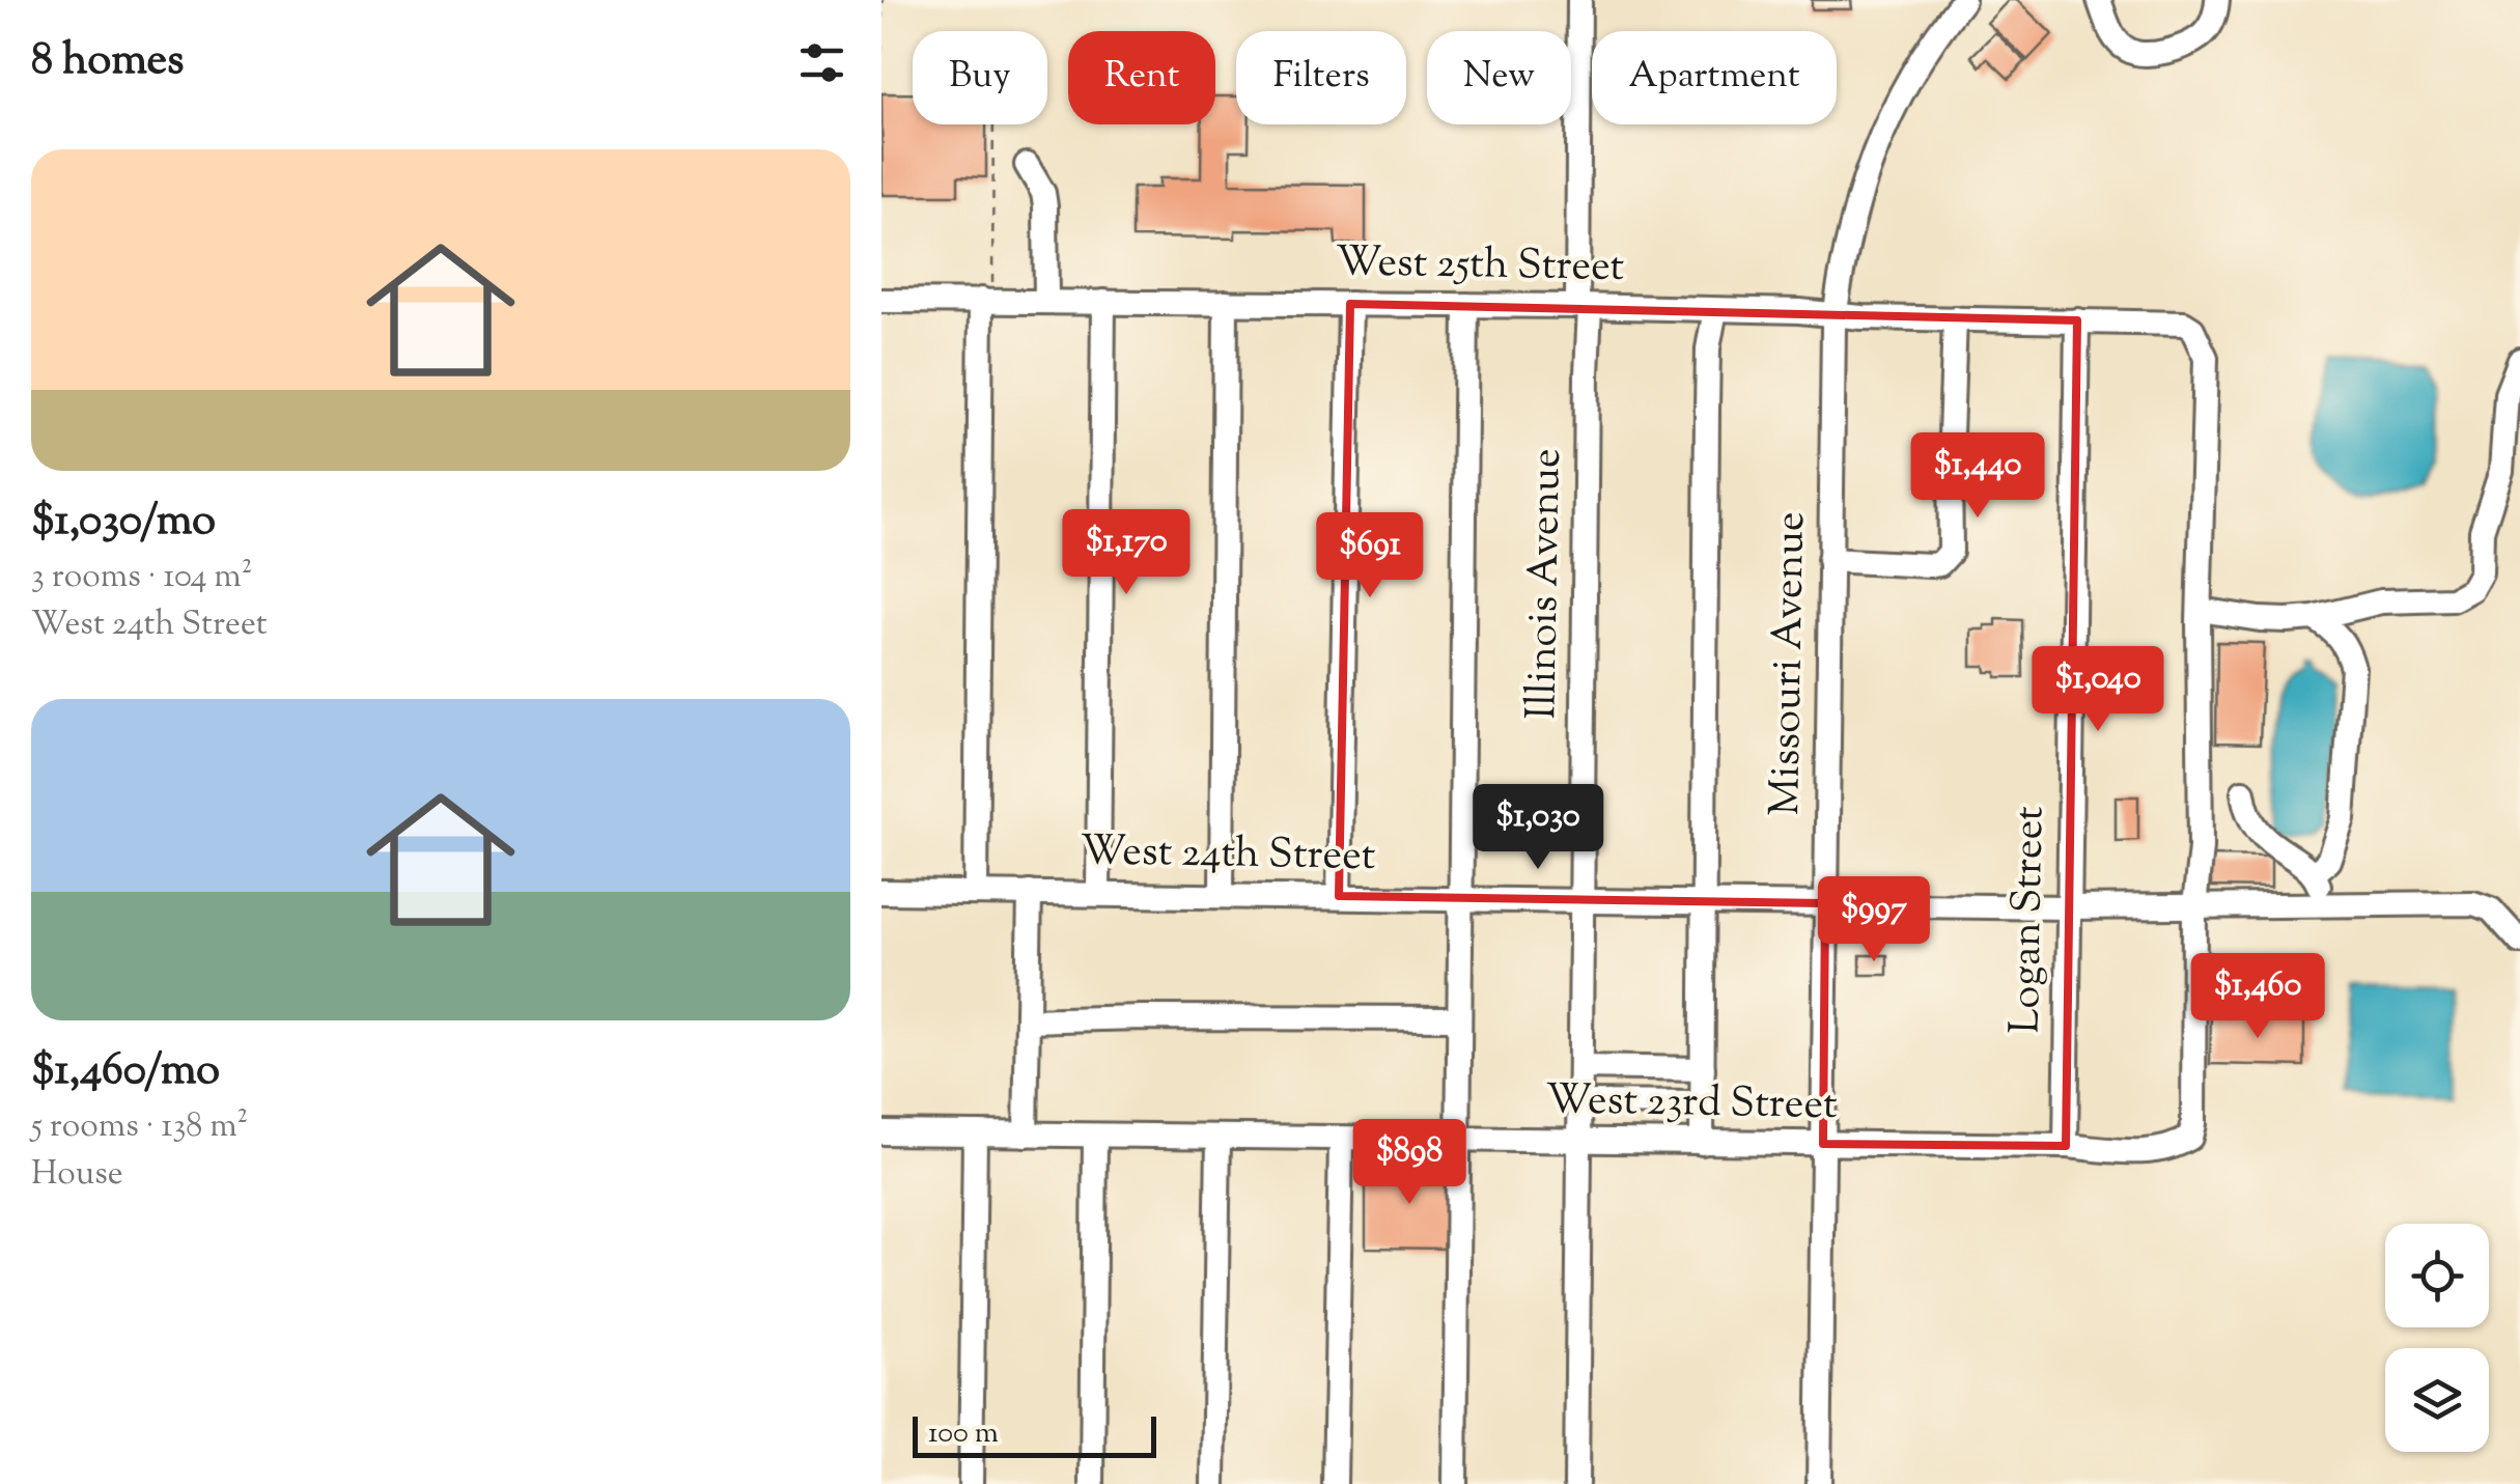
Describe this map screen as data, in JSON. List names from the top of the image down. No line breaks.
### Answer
{"streets":{"street":["West 25th Street","Illinois Avenue","Missouri Avenue","West 24th Street","Logan Street","West 23rd Street"]},"crossings":[["West 25th Street","Illinois Avenue"],["West 25th Street","Missouri Avenue"],["West 25th Street","Logan Street"],["Illinois Avenue","West 24th Street"],["Illinois Avenue","West 23rd Street"],["Missouri Avenue","West 24th Street"],["Missouri Avenue","West 23rd Street"],["West 24th Street","Logan Street"],["West 24th Street","West 23rd Street"],["Logan Street","West 23rd Street"]],"scale_bar":"100 m","page":{"heading":"8 homes","chip":["Buy","Rent","Filters","New","Apartment"],"list":[{"name":"$1,030/mo","note":"3 rooms · 104 m² · West 24th Street"},{"name":"$1,460/mo","note":"5 rooms · 138 m² · House"}],"price":["$1,440","$1,170","$691","$1,040","$1,030","$997","$1,460","$898"],"scale":"100 m"}}
